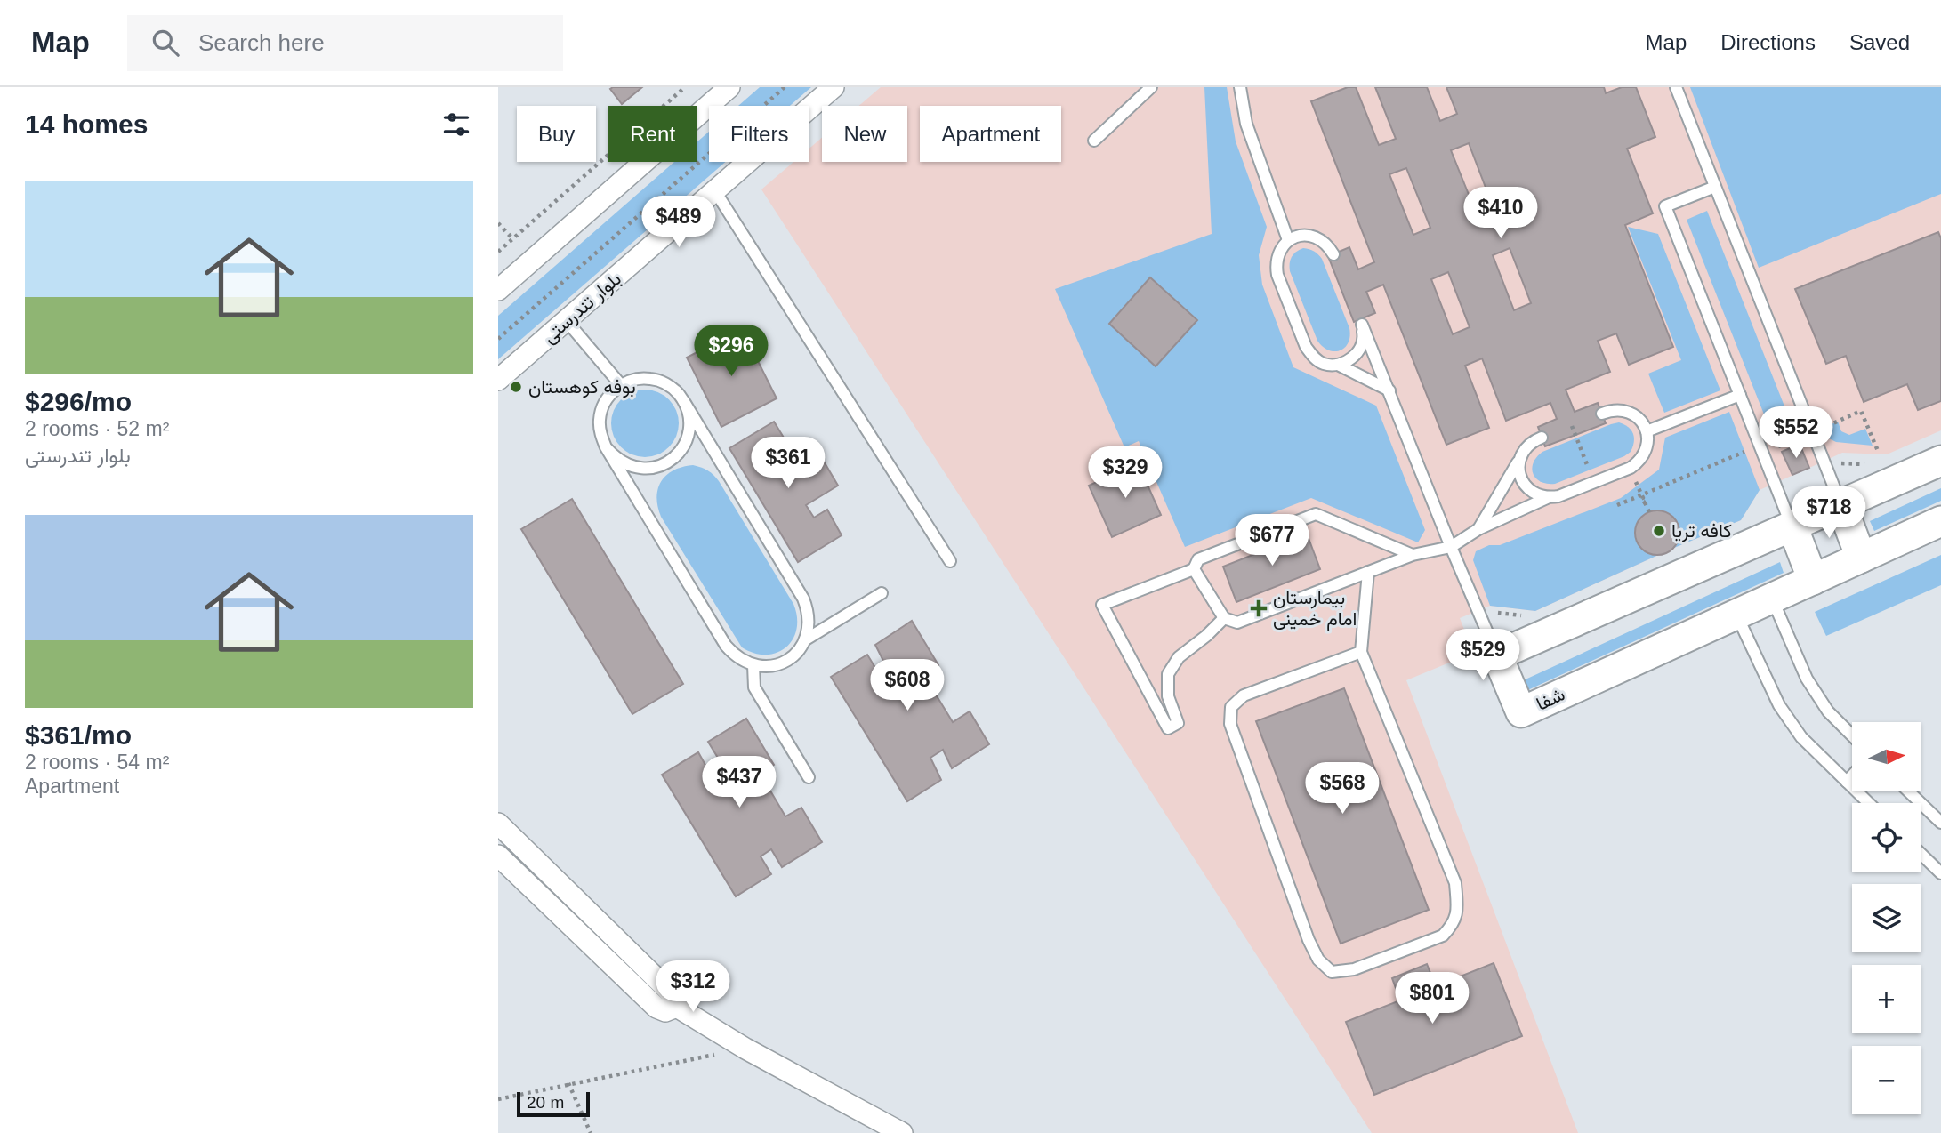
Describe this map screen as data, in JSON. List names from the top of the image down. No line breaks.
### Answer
{"streets":{"street":["بلوار تندرستی","شفا"]},"places":{"other":["بوفه کوهستان","کافه تریا"],"health":["بیمارستان امام خمینی"]},"scale_bar":"20 m","north":"right","page":{"header":"Map","search":"Search here","nav":["Map","Directions","Saved"],"heading":"14 homes","chip":["Buy","Rent","Filters","New","Apartment"],"list":[{"name":"$296/mo","note":"2 rooms · 52 m² · بلوار تندرستی"},{"name":"$361/mo","note":"2 rooms · 54 m² · Apartment"}],"price":["$410","$489","$296","$552","$361","$329","$718","$677","$529","$608","$437","$568","$312","$801"],"map_buttons":["+","−"],"scale":"20 m"}}
